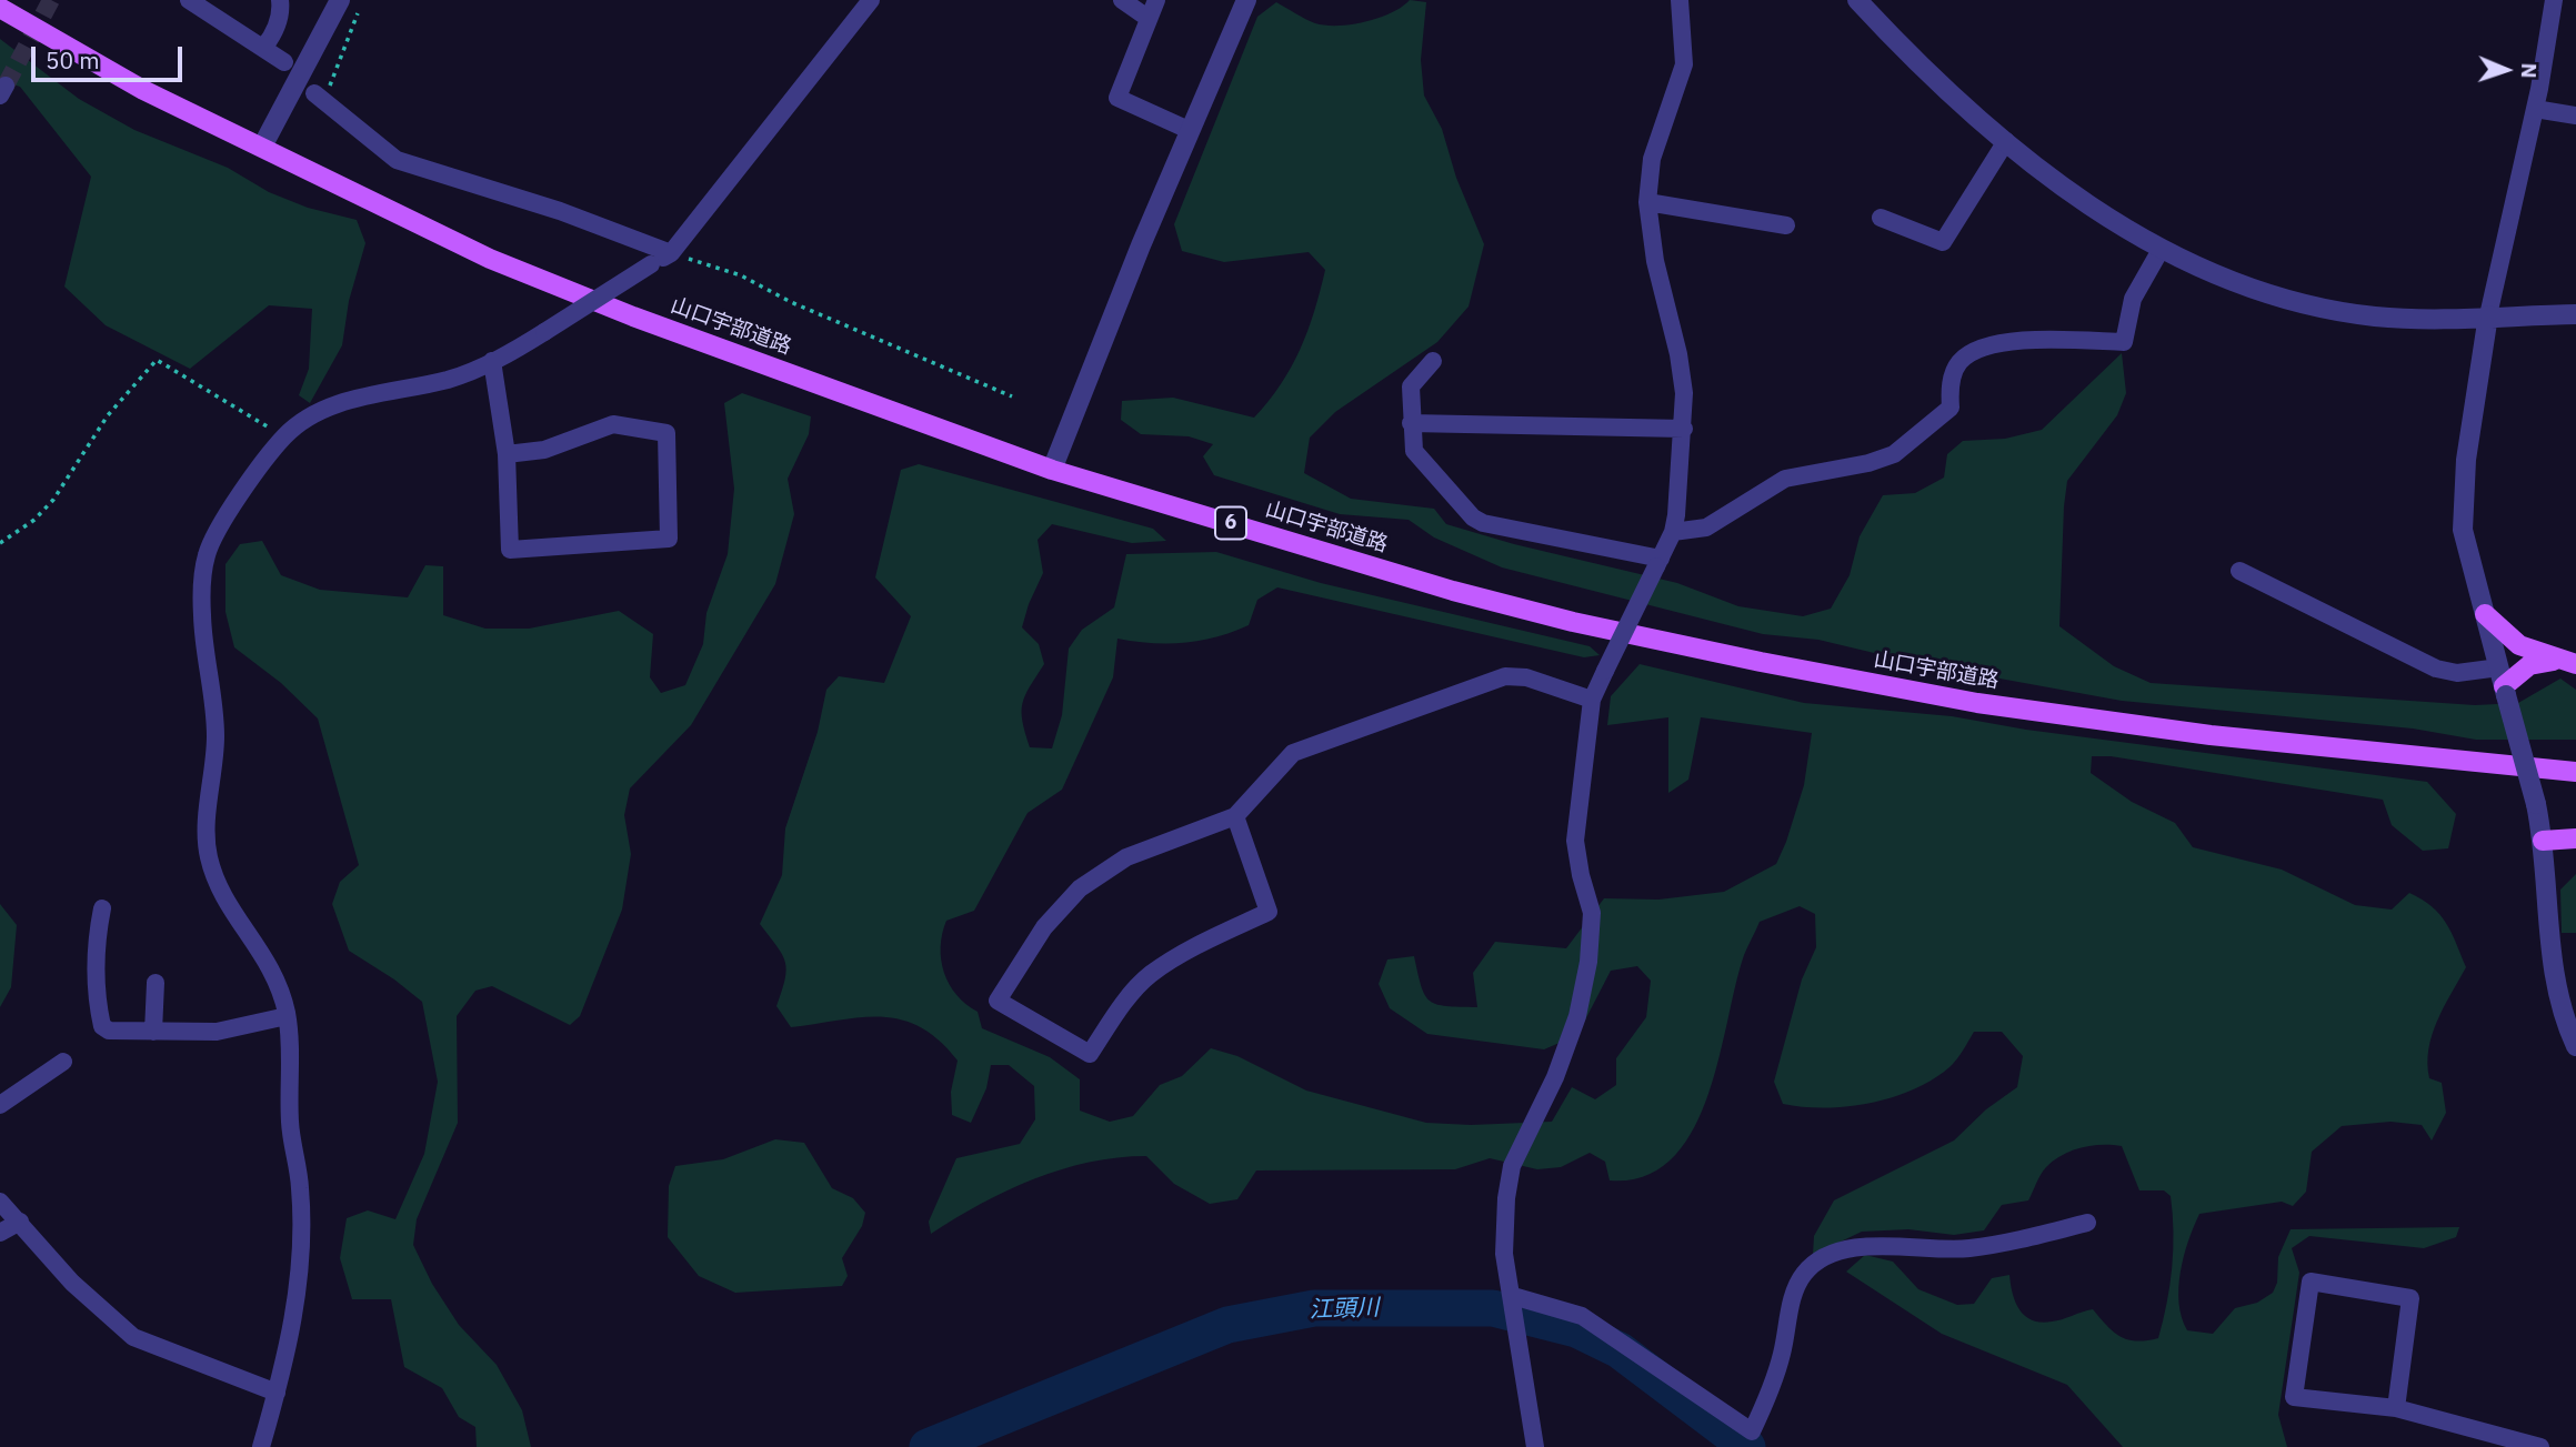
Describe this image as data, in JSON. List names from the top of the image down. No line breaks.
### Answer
{"streets":{"main road":["山口宇部道路","6"]},"water":["江頭川"],"scale_bar":"50 m","north":"right"}
